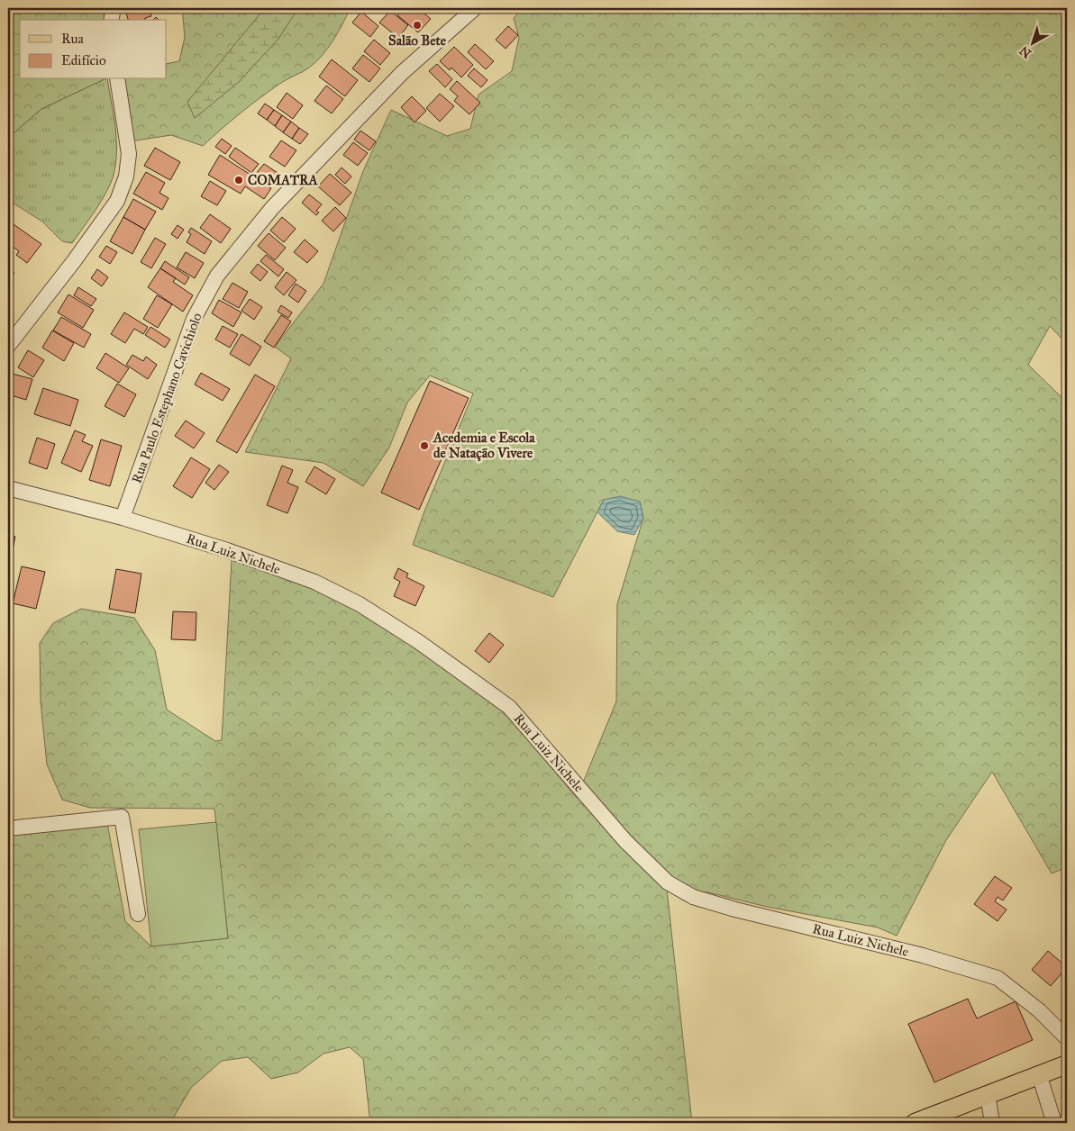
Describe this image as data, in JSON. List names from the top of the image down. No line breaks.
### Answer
{"streets":{"street":["Rua Paulo Estephano Cavichiolo","Rua Luiz Nichele"]},"crossings":[["Rua Paulo Estephano Cavichiolo","Rua Luiz Nichele"]],"places":["Salão Bete","COMATRA","Acedemia e Escola de Natação Vivere"],"legend":["Rua","Edifício"],"north":"bottom left"}
